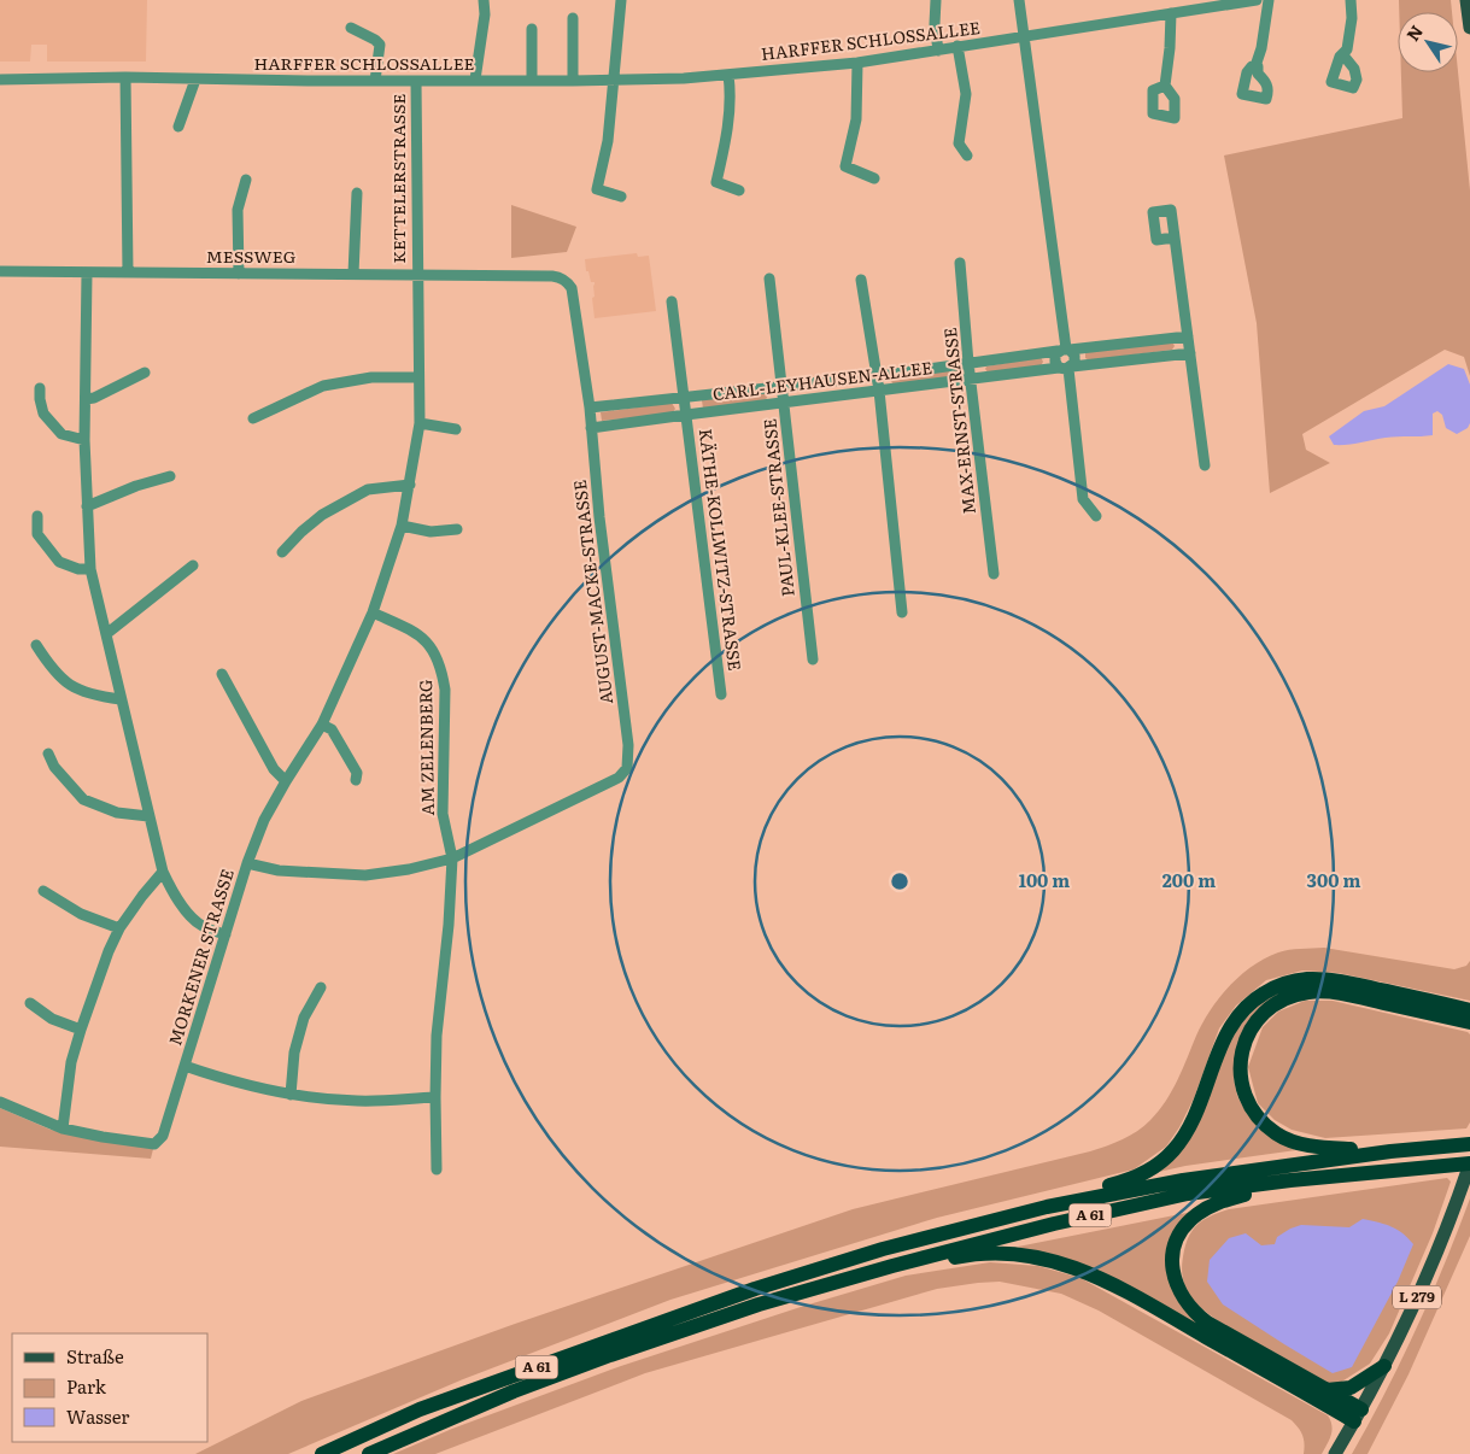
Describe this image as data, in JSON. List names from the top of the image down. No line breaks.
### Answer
{"streets":{"highway":["A 61"],"main road":["L 279"],"street":["HARFFER SCHLOSSALLEE","KETTELERSTRASSE","MESSWEG","CARL-LEYHAUSEN-ALLEE","MAX-ERNST-STRASSE","PAUL-KLEE-STRASSE","KÄTHE-KOLLWITZ-STRASSE","AUGUST-MACKE-STRASSE","AM ZELENBERG","MORKENER STRASSE"]},"crossings":[["HARFFER SCHLOSSALLEE","KETTELERSTRASSE"],["KETTELERSTRASSE","MESSWEG"],["KETTELERSTRASSE","MORKENER STRASSE"],["MESSWEG","AUGUST-MACKE-STRASSE"],["MESSWEG","MORKENER STRASSE"],["CARL-LEYHAUSEN-ALLEE","MAX-ERNST-STRASSE"],["CARL-LEYHAUSEN-ALLEE","PAUL-KLEE-STRASSE"],["CARL-LEYHAUSEN-ALLEE","KÄTHE-KOLLWITZ-STRASSE"],["CARL-LEYHAUSEN-ALLEE","AUGUST-MACKE-STRASSE"],["AUGUST-MACKE-STRASSE","AM ZELENBERG"],["AUGUST-MACKE-STRASSE","MORKENER STRASSE"],["AM ZELENBERG","MORKENER STRASSE"],["A 61","L 279"]],"legend":["Straße","Park","Wasser"],"north":"top left","rings":["100 m","200 m","300 m"]}
